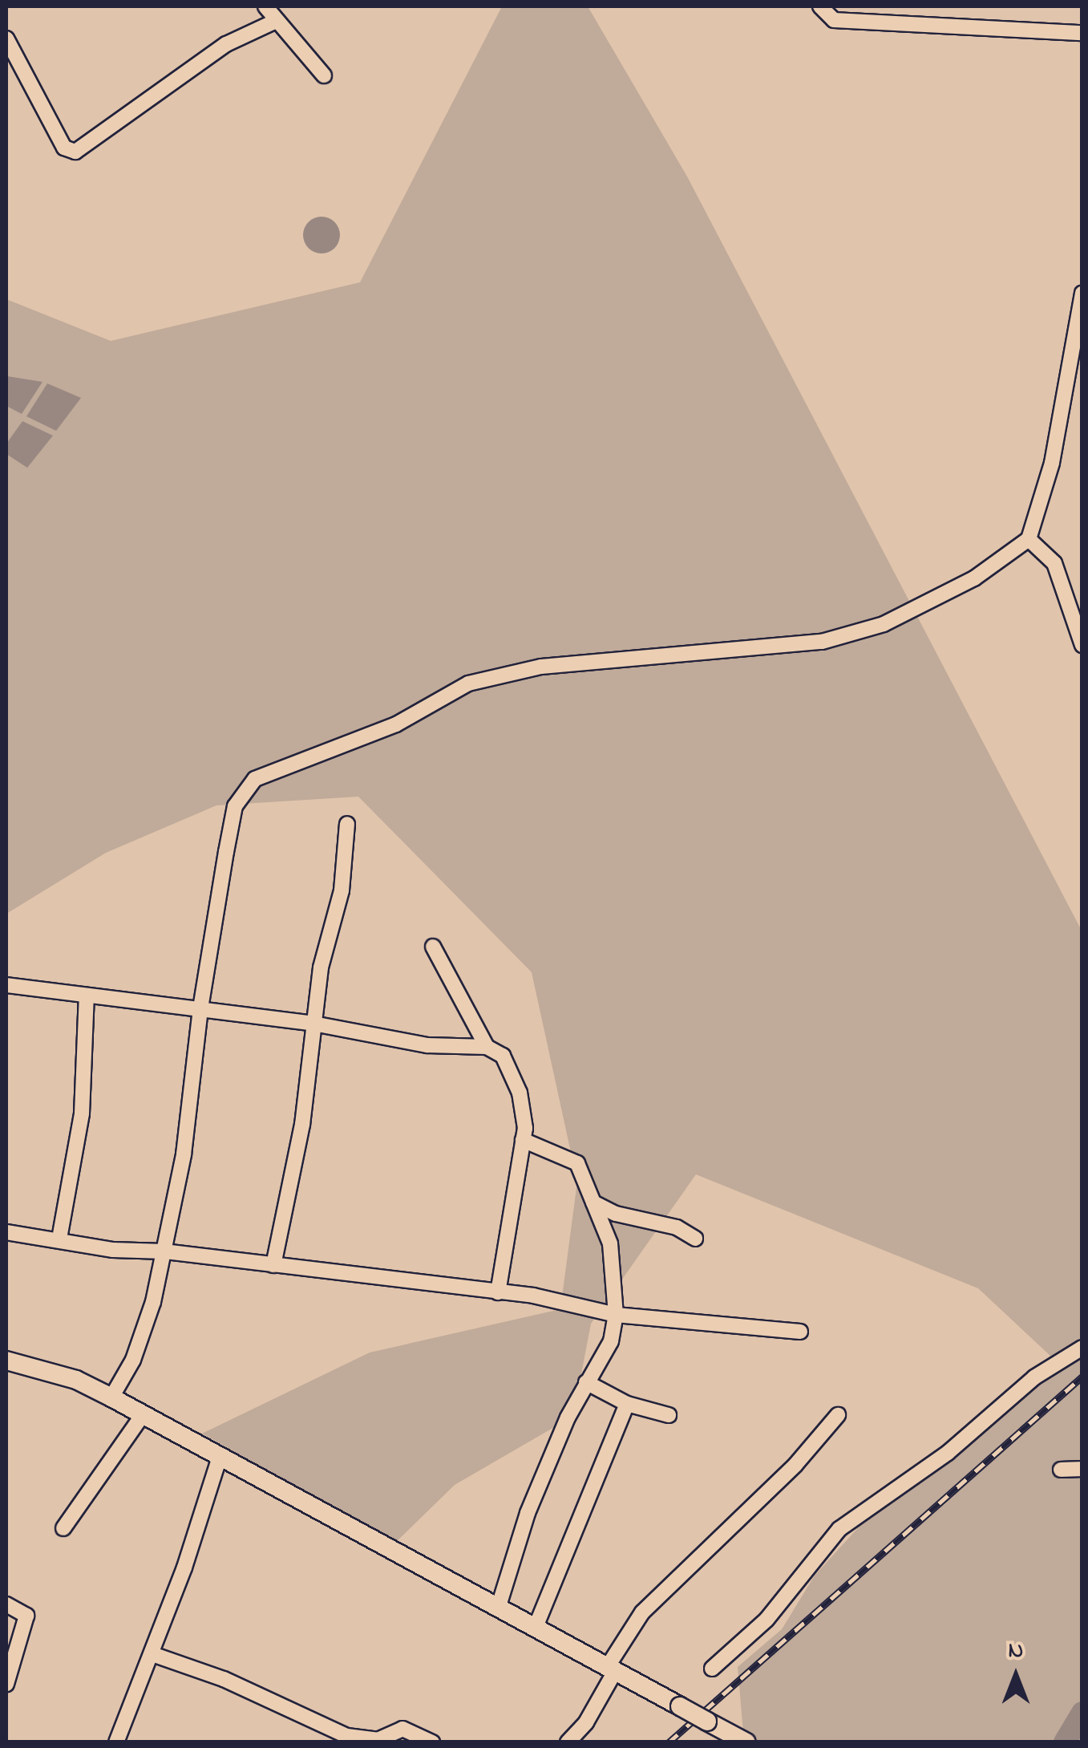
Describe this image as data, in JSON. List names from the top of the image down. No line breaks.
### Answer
{"north":"top"}
